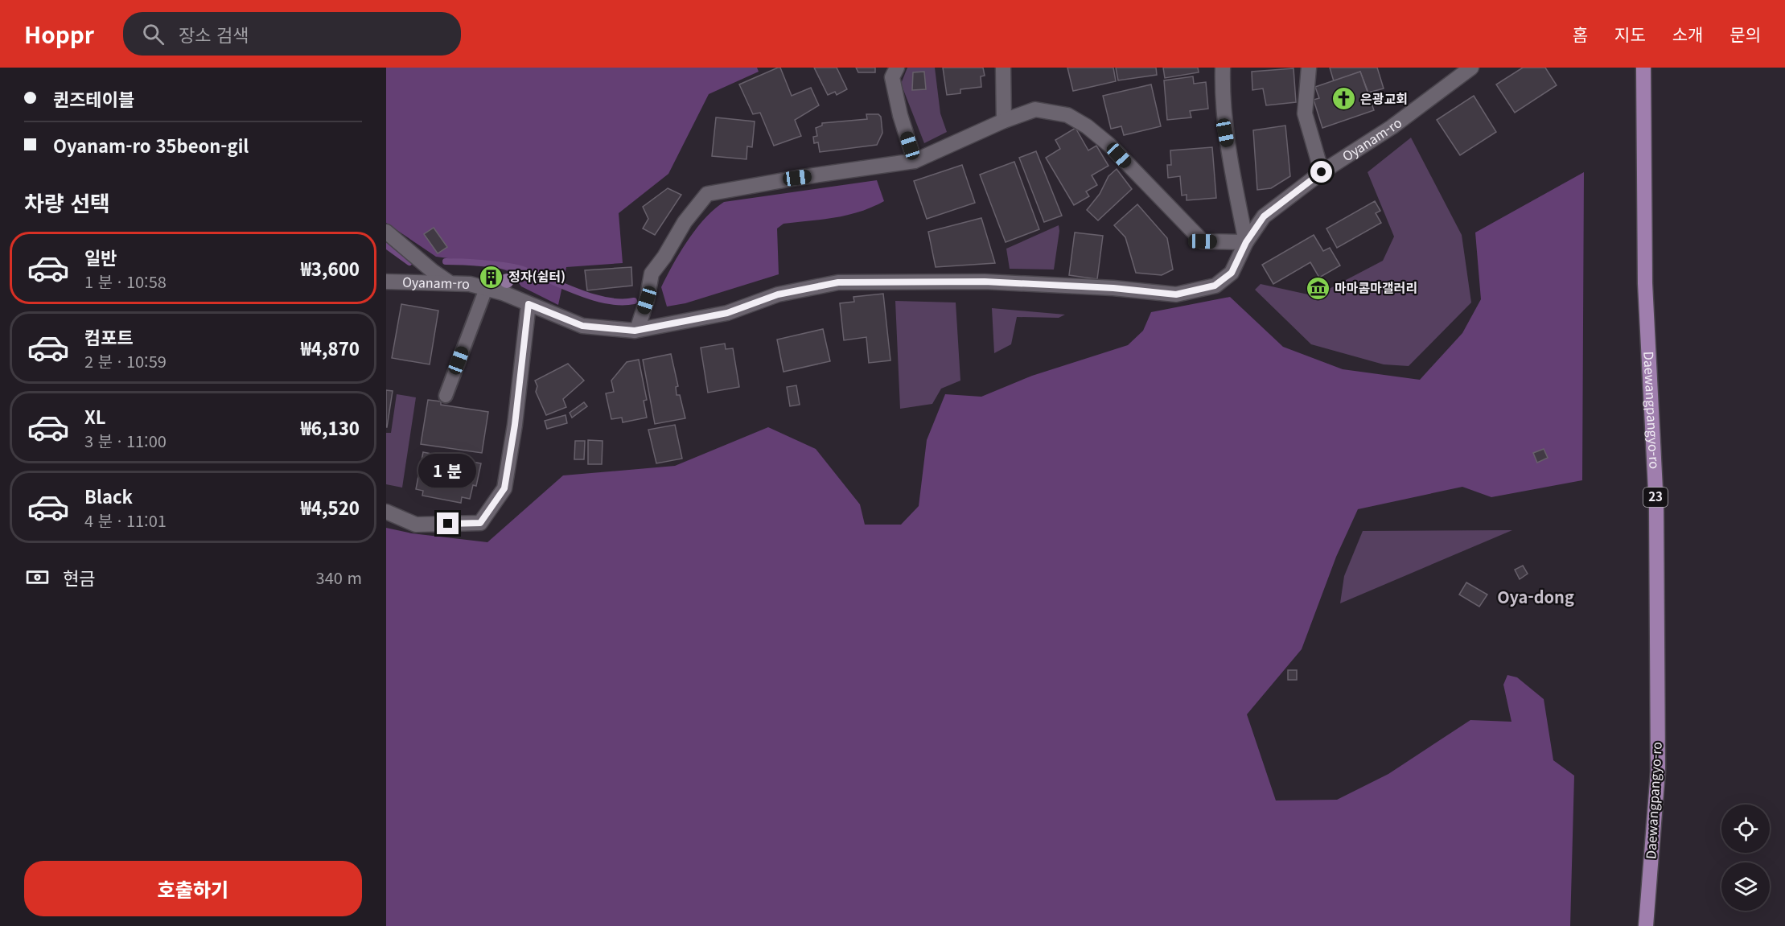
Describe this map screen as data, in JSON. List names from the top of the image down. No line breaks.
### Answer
{"streets":{"main road":["Daewangpangyo-ro","23"],"street":["Oyanam-ro"]},"districts":["Oya-dong"],"places":{"church":["은광교회"],"building":["정자(쉼터)"],"museum":["마마콤마갤러리"]},"page":{"header":"Hoppr","search":"장소 검색","nav":["홈","지도","소개","문의"],"banner":["퀸즈테이블","Oyanam-ro 35beon-gil"],"heading":"차량 선택","list":[{"name":"일반","note":"1 분 · 10:58","value":"₩3,600"},{"name":"컴포트","note":"2 분 · 10:59","value":"₩4,870"},{"name":"XL","note":"3 분 · 11:00","value":"₩6,130"},{"name":"Black","note":"4 분 · 11:01","value":"₩4,520"}],"bubble":"1 분","pay":["현금","340 m"],"buttons":"호출하기"}}
